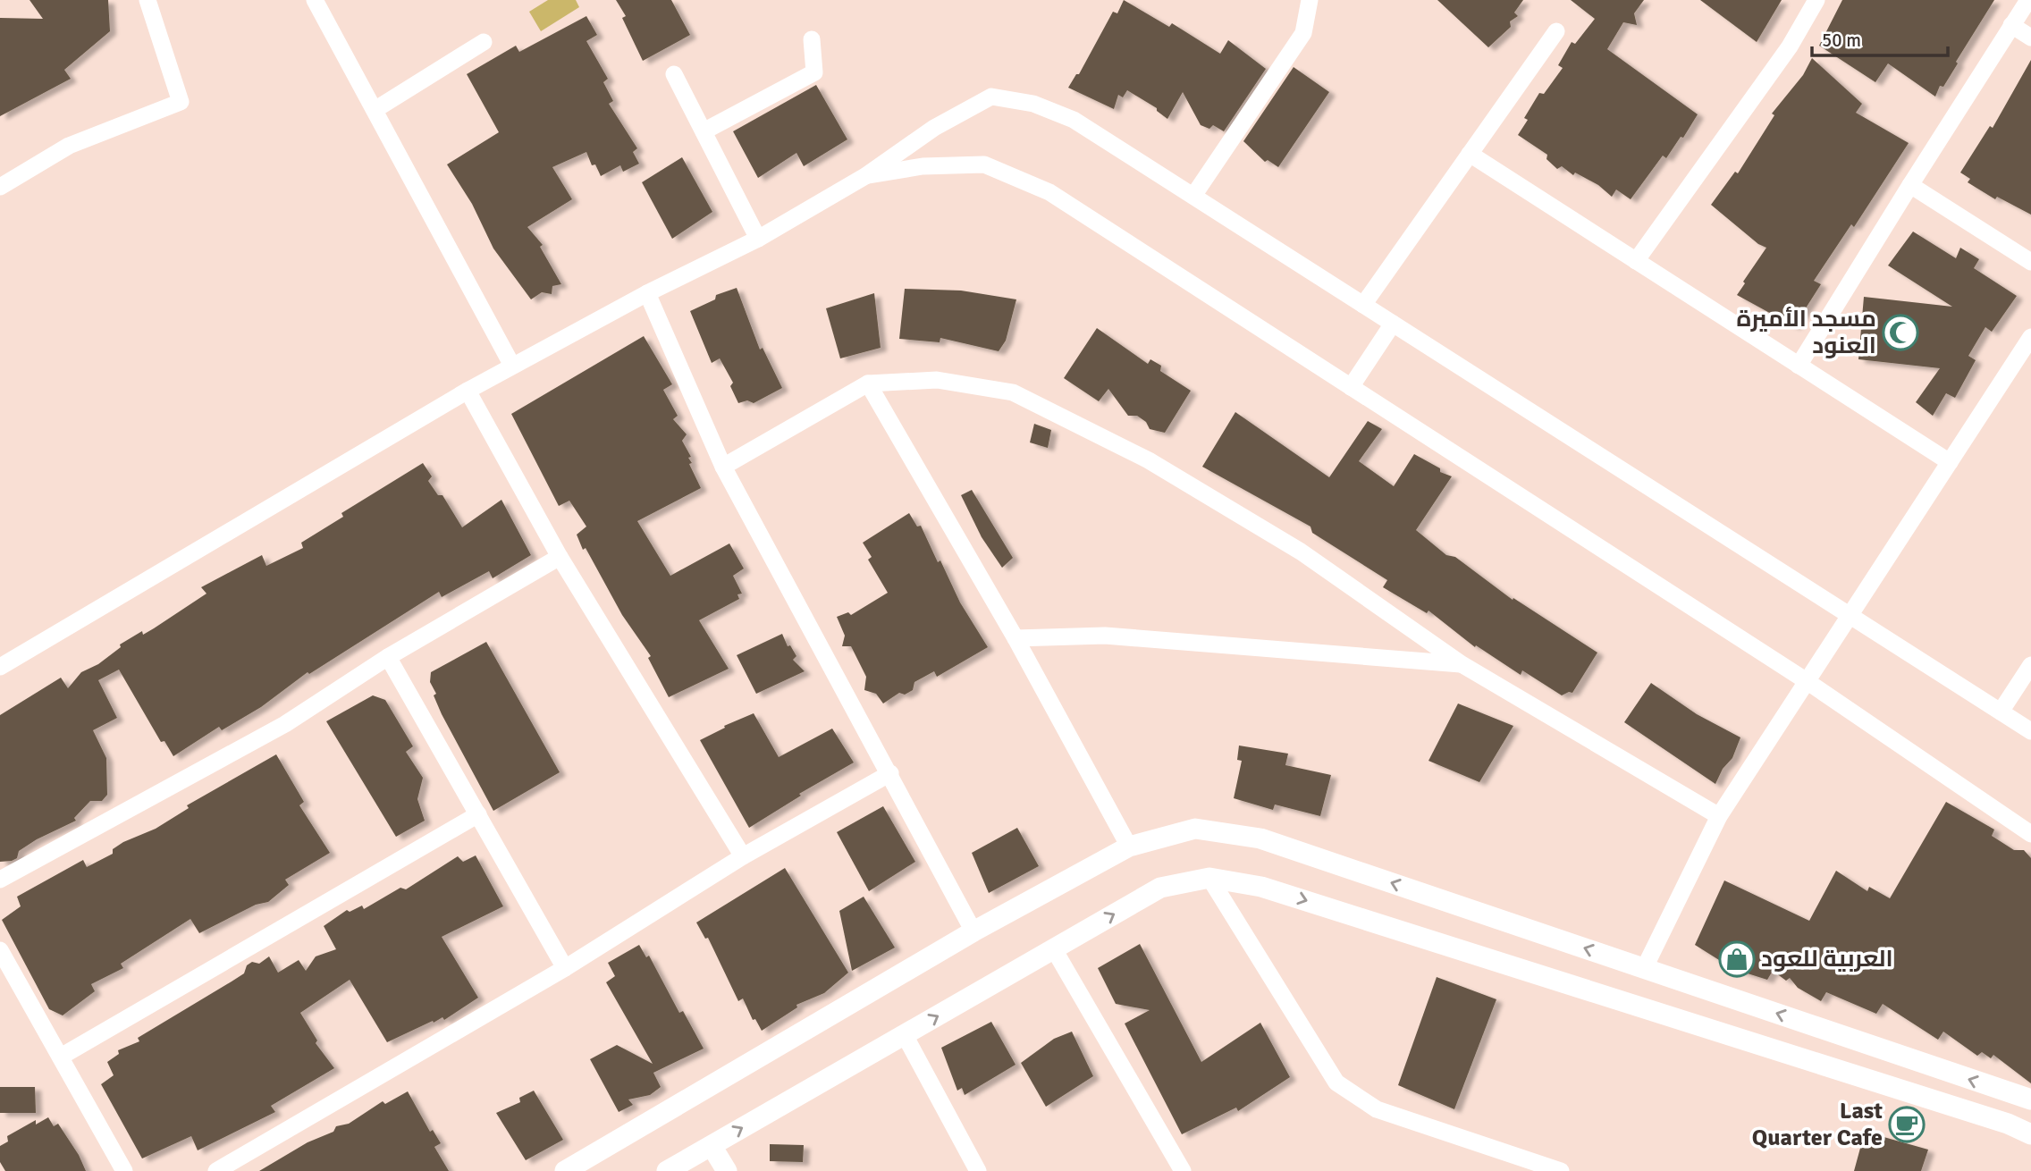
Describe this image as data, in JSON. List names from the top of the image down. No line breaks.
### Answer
{"places":{"mosque":["مسجد الأميرة العنود"],"shop":["العربية للعود"],"cafe":["Last Quarter Cafe"]},"scale_bar":"50 m"}
